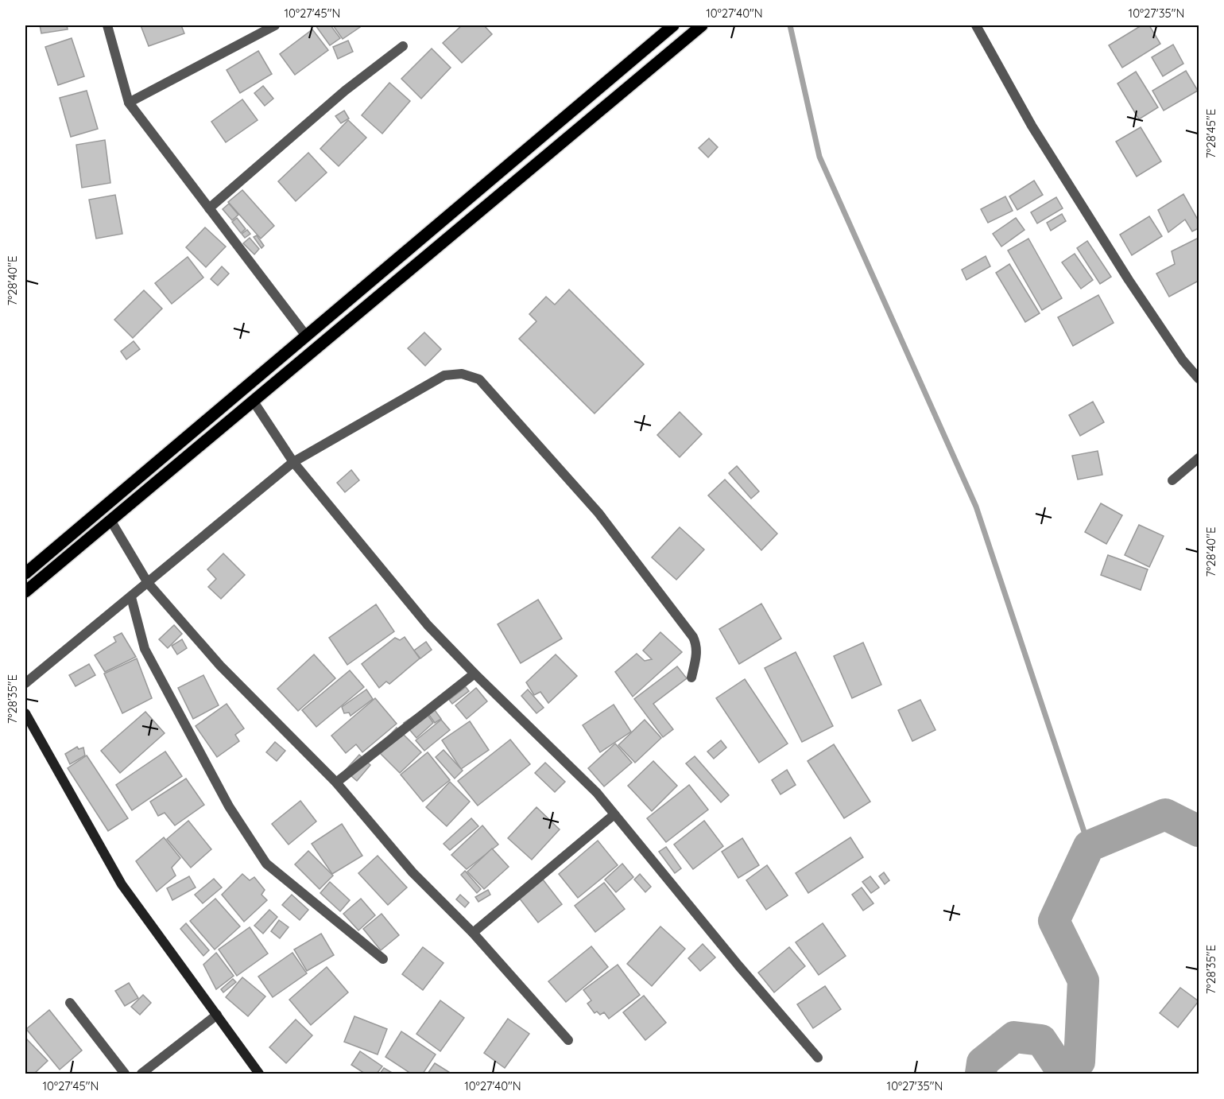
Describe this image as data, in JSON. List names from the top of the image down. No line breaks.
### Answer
{"coordinates":["10°27'45\"N","10°27'40\"N","10°27'35\"N","7°28'45\"E","7°28'40\"E","7°28'35\"E"]}
